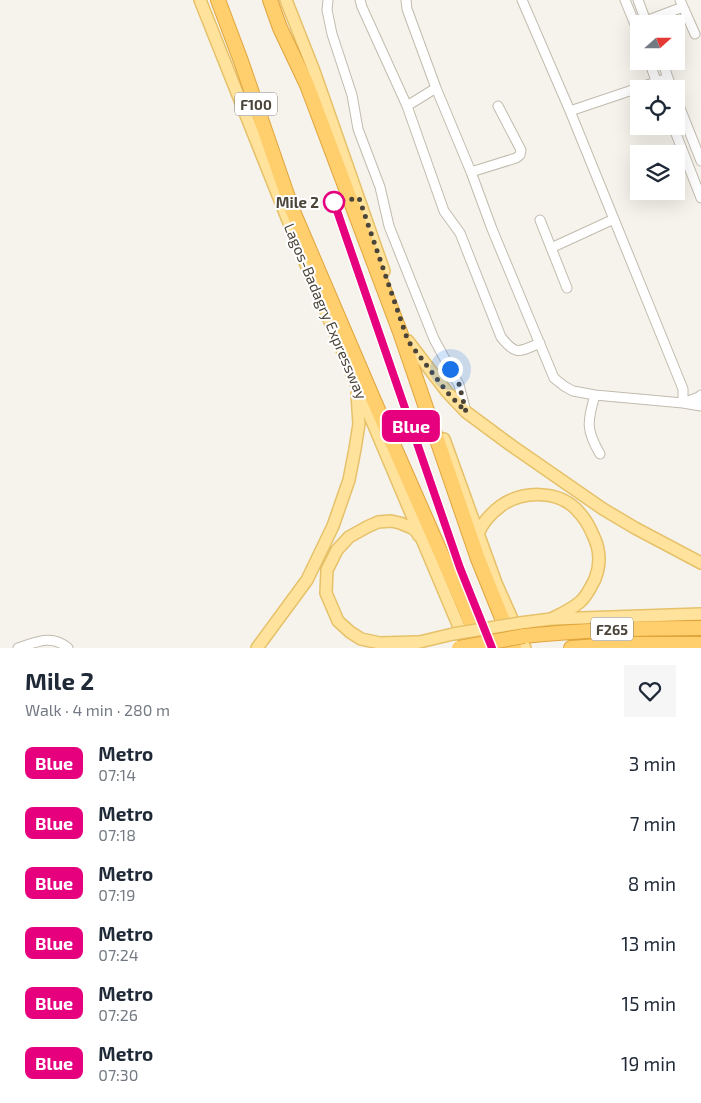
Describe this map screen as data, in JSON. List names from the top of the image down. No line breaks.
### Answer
{"streets":{"highway":["F100","Lagos-Badagry Expressway","F265"]},"places":["Mile 2"],"lines":["metro line Blue"],"north":"right","page":{"on_map":"Blue","heading":["Mile 2","Walk · 4 min · 280 m"],"list":[{"mark":"Blue","name":"Metro","note":"07:14","value":"3 min"},{"mark":"Blue","name":"Metro","note":"07:18","value":"7 min"},{"mark":"Blue","name":"Metro","note":"07:19","value":"8 min"},{"mark":"Blue","name":"Metro","note":"07:24","value":"13 min"},{"mark":"Blue","name":"Metro","note":"07:26","value":"15 min"},{"mark":"Blue","name":"Metro","note":"07:30","value":"19 min"}]}}
